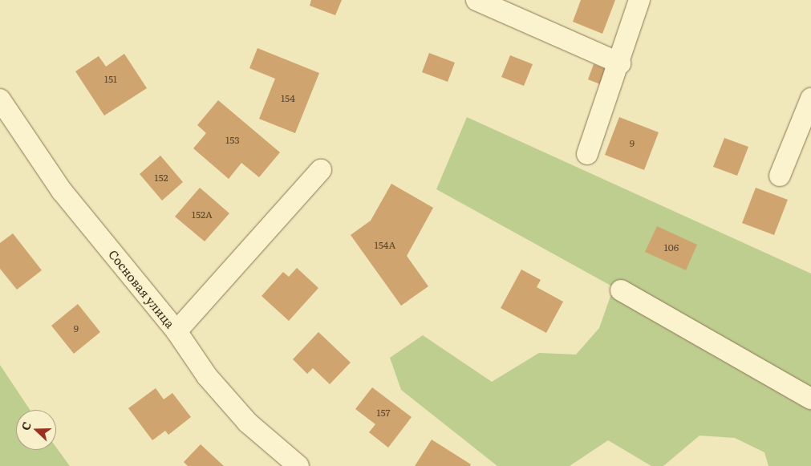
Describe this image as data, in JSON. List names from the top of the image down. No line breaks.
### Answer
{"streets":{"street":["Сосновая улица"]},"house_numbers":["151","154","153","9","152","152А","154А","106","9","157"],"north":"left"}
